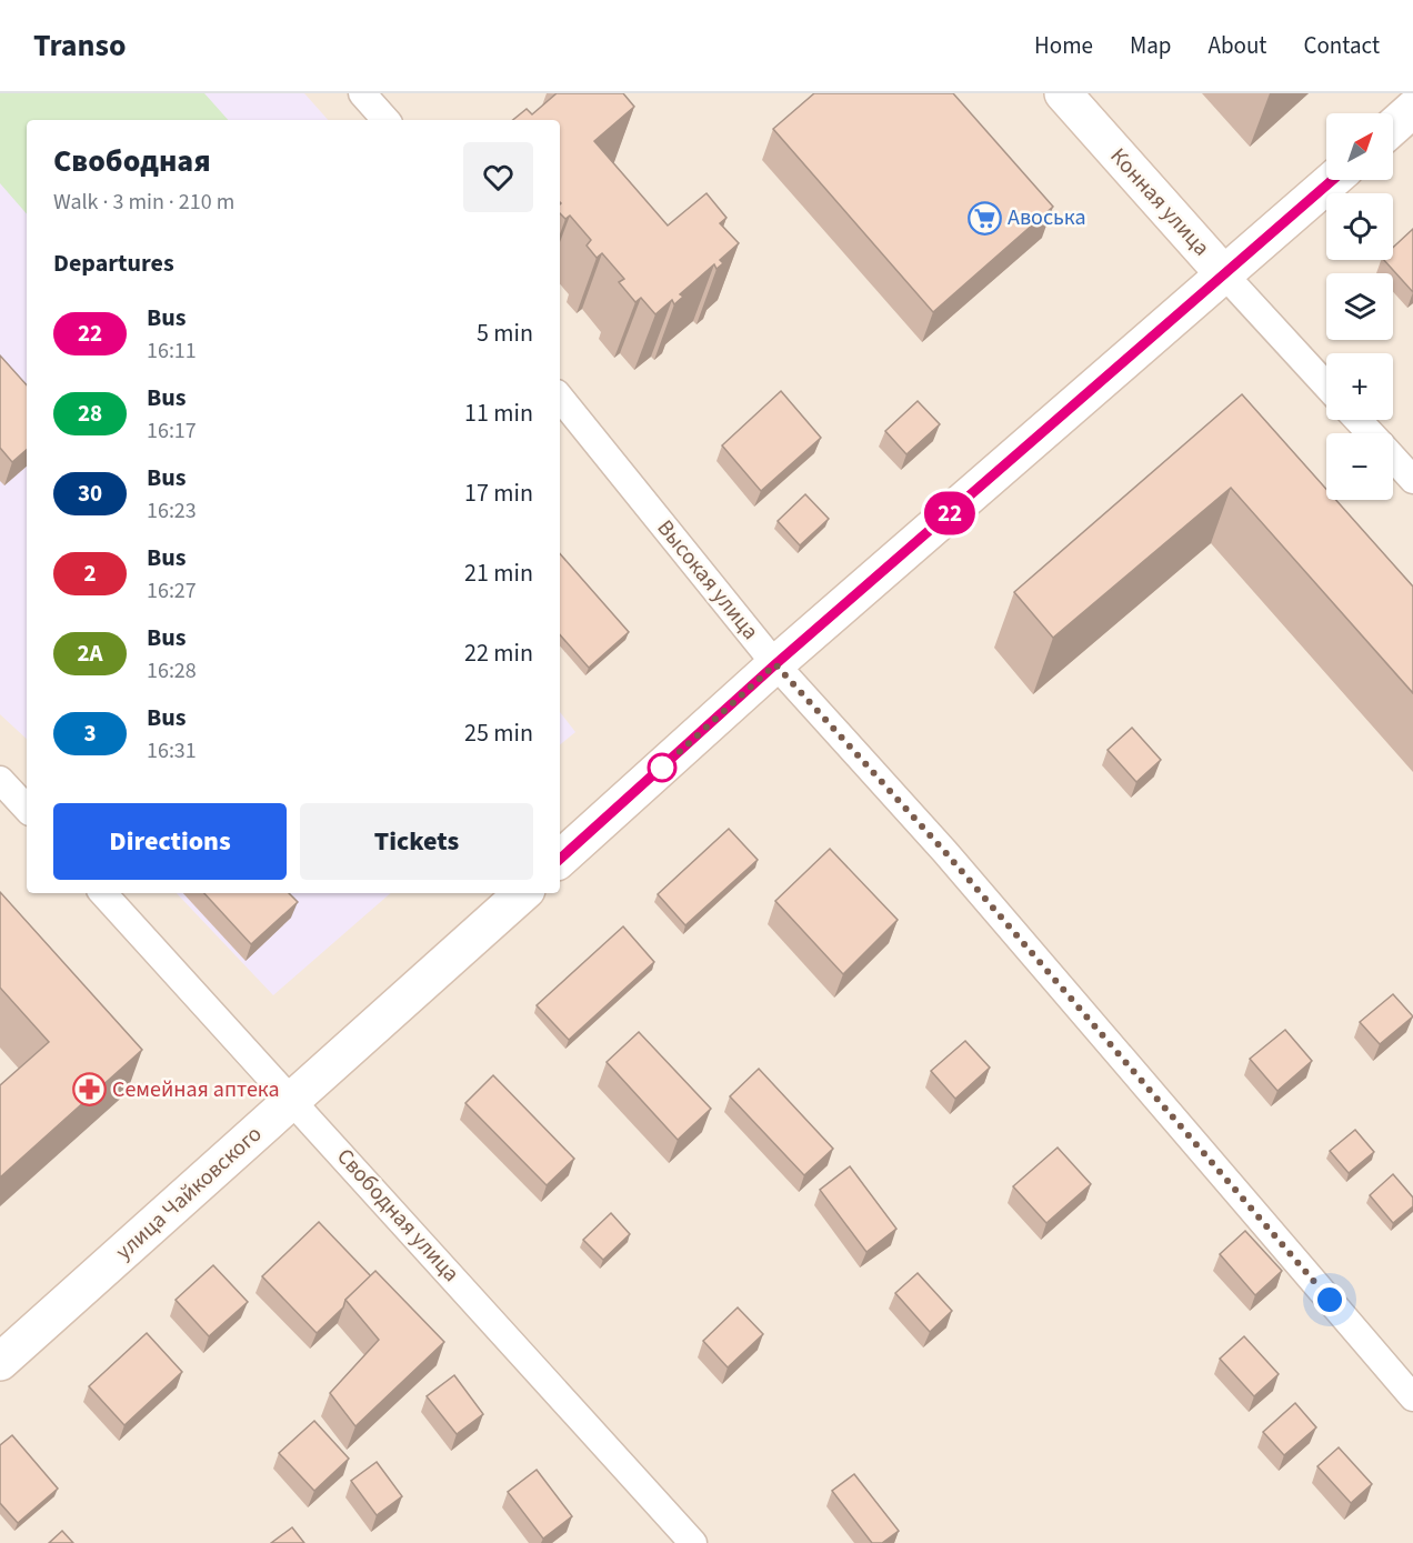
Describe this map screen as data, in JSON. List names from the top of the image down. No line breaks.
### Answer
{"streets":{"main road":["Конная улица","улица Чайковского"],"street":["Высокая улица","Свободная улица"]},"crossings":[["улица Чайковского","Свободная улица"]],"places":{"supermarket":["Авоська"],"pharmacy":["Семейная аптека"]},"lines":["bus line 22"],"north":"top right","page":{"header":"Transo","nav":["Home","Map","About","Contact"],"on_map":"22","map_buttons":["+","−"],"heading":[["Свободная","Walk · 3 min · 210 m"],"Departures"],"list":[{"mark":"22","name":"Bus","note":"16:11","value":"5 min"},{"mark":"28","name":"Bus","note":"16:17","value":"11 min"},{"mark":"30","name":"Bus","note":"16:23","value":"17 min"},{"mark":"2","name":"Bus","note":"16:27","value":"21 min"},{"mark":"2А","name":"Bus","note":"16:28","value":"22 min"},{"mark":"3","name":"Bus","note":"16:31","value":"25 min"}],"buttons":["Directions","Tickets"]}}
